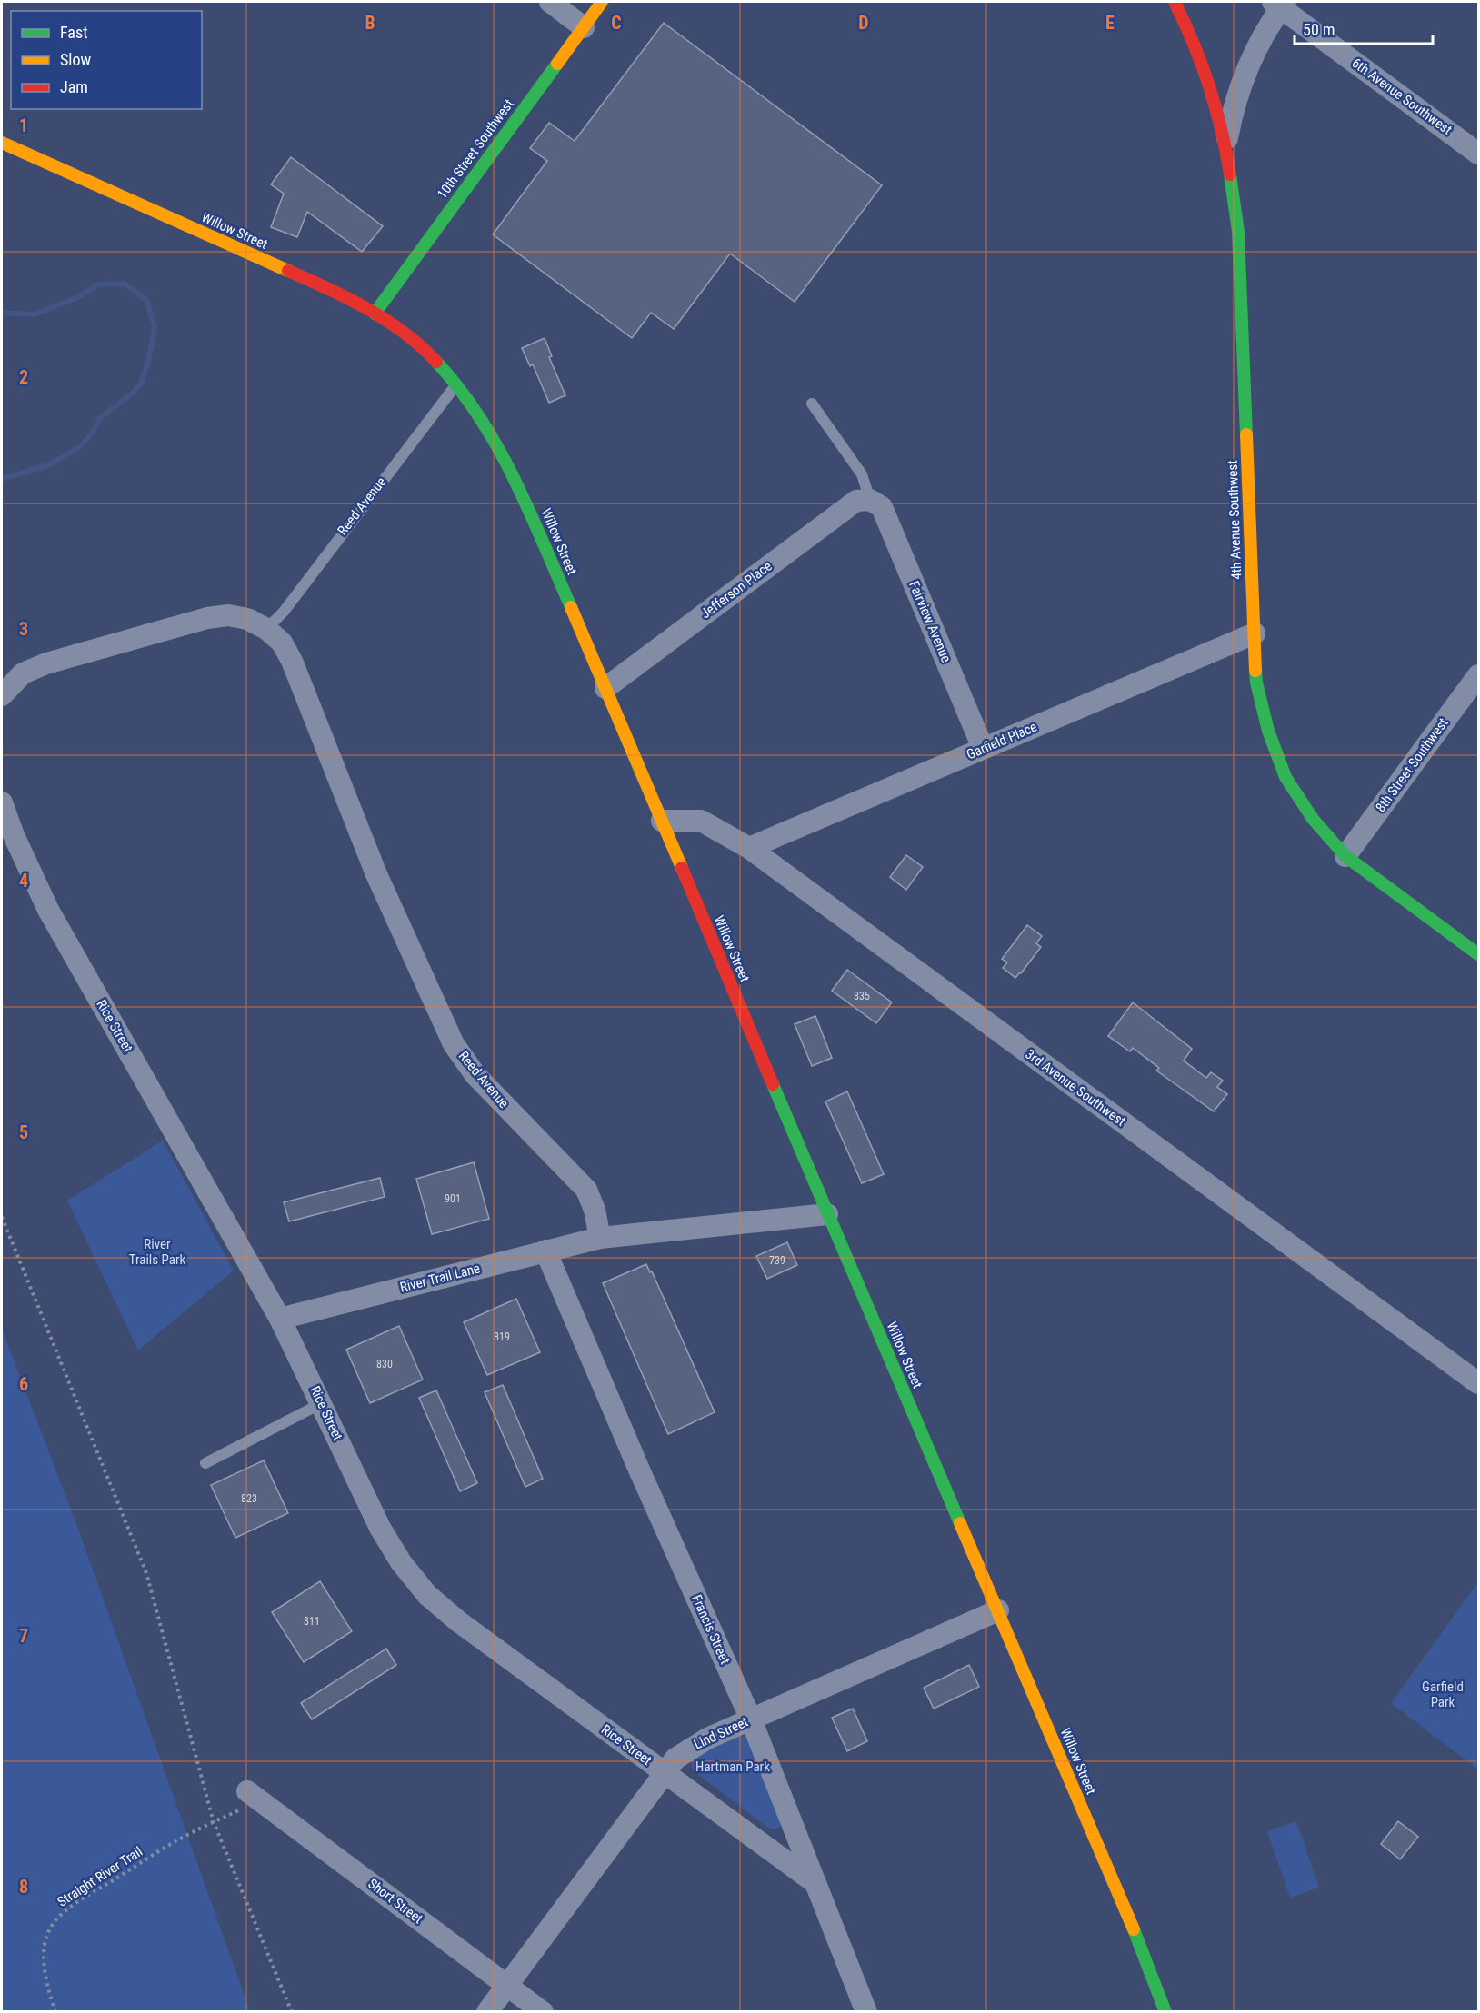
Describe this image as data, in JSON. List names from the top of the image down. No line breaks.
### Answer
{"streets":{"street":["6th Avenue Southwest","10th Street Southwest","Willow Street","Reed Avenue","4th Avenue Southwest","Jefferson Place","Fairview Avenue","Garfield Place","8th Street Southwest","Rice Street","3rd Avenue Southwest","River Trail Lane","Francis Street","Lind Street","Short Street"],"path":["Straight River Trail"]},"crossings":[["10th Street Southwest","Willow Street"],["Willow Street","Reed Avenue"],["Willow Street","Jefferson Place"],["Willow Street","3rd Avenue Southwest"],["Willow Street","Lind Street"],["Reed Avenue","River Trail Lane"],["4th Avenue Southwest","Garfield Place"],["4th Avenue Southwest","8th Street Southwest"],["Jefferson Place","Fairview Avenue"],["Fairview Avenue","Garfield Place"],["Garfield Place","3rd Avenue Southwest"],["Rice Street","River Trail Lane"],["Rice Street","Francis Street"],["Rice Street","Lind Street"],["River Trail Lane","Francis Street"],["Francis Street","Lind Street"],["Lind Street","Short Street"],["Straight River Trail","Short Street"]],"parks":["River Trails Park","Garfield Park","Hartman Park"],"house_numbers":["835","901","739","819","830","823","811"],"legend":["Fast","Slow","Jam"],"scale_bar":"50 m","grid":{"columns":["B","C","D","E"],"rows":["1","2","3","4","5","6","7","8"]}}
